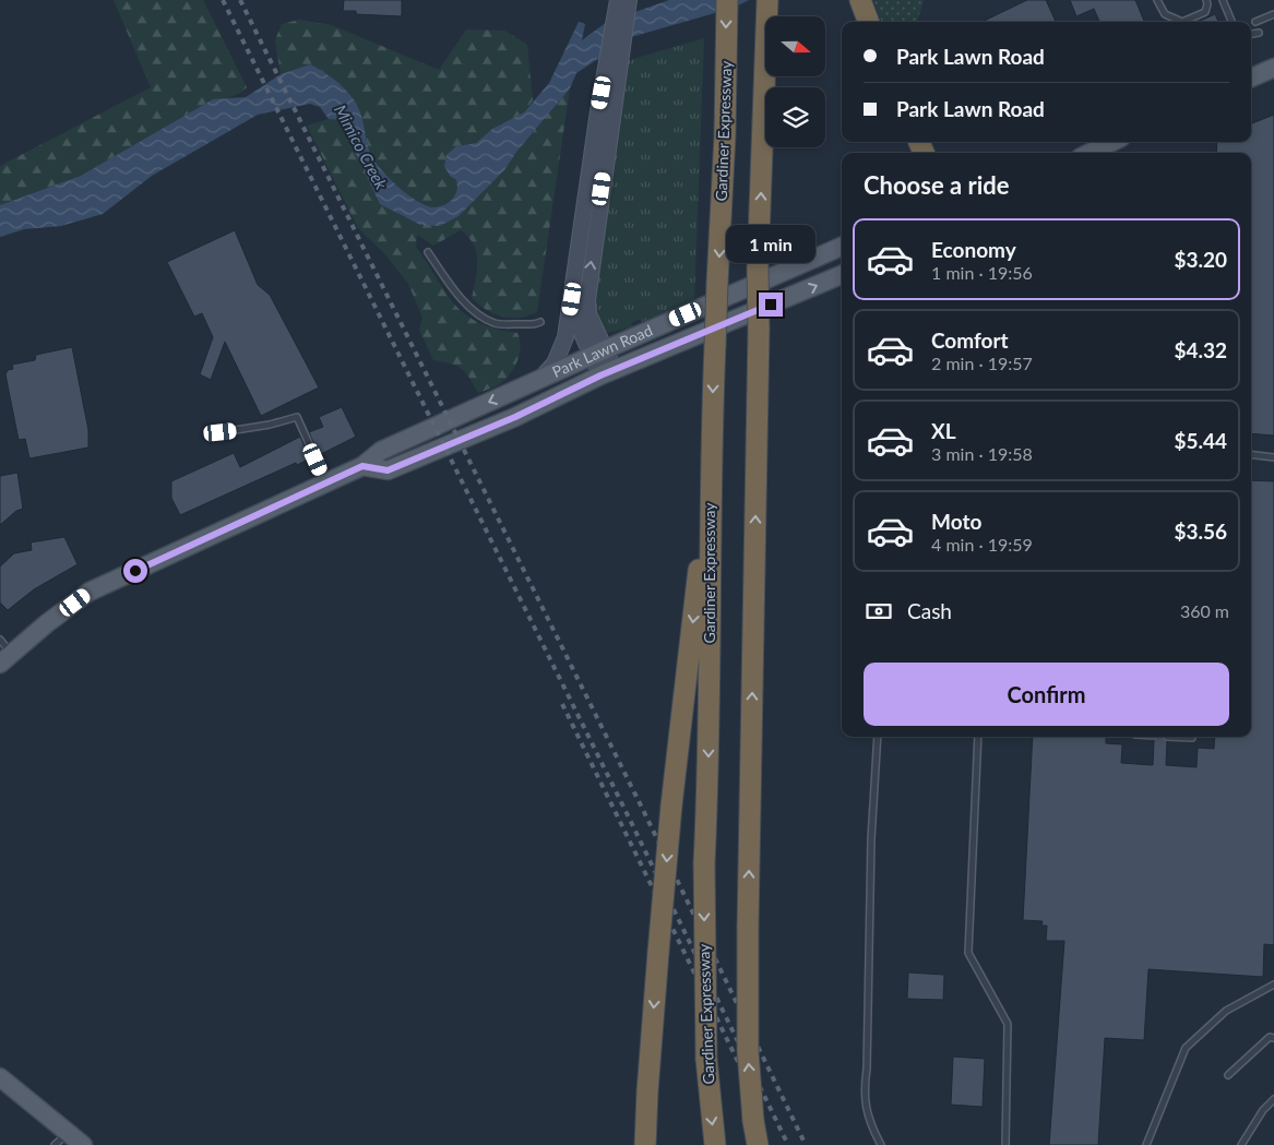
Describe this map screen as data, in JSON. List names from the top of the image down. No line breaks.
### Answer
{"streets":{"highway":["Gardiner Expressway"],"main road":["Park Lawn Road"]},"water":["Mimico Creek"],"north":"right","page":{"banner":["Park Lawn Road","Park Lawn Road"],"heading":"Choose a ride","list":[{"name":"Economy","note":"1 min · 19:56","value":"$3.20"},{"name":"Comfort","note":"2 min · 19:57","value":"$4.32"},{"name":"XL","note":"3 min · 19:58","value":"$5.44"},{"name":"Moto","note":"4 min · 19:59","value":"$3.56"}],"bubble":"1 min","pay":["Cash","360 m"],"buttons":"Confirm"}}
